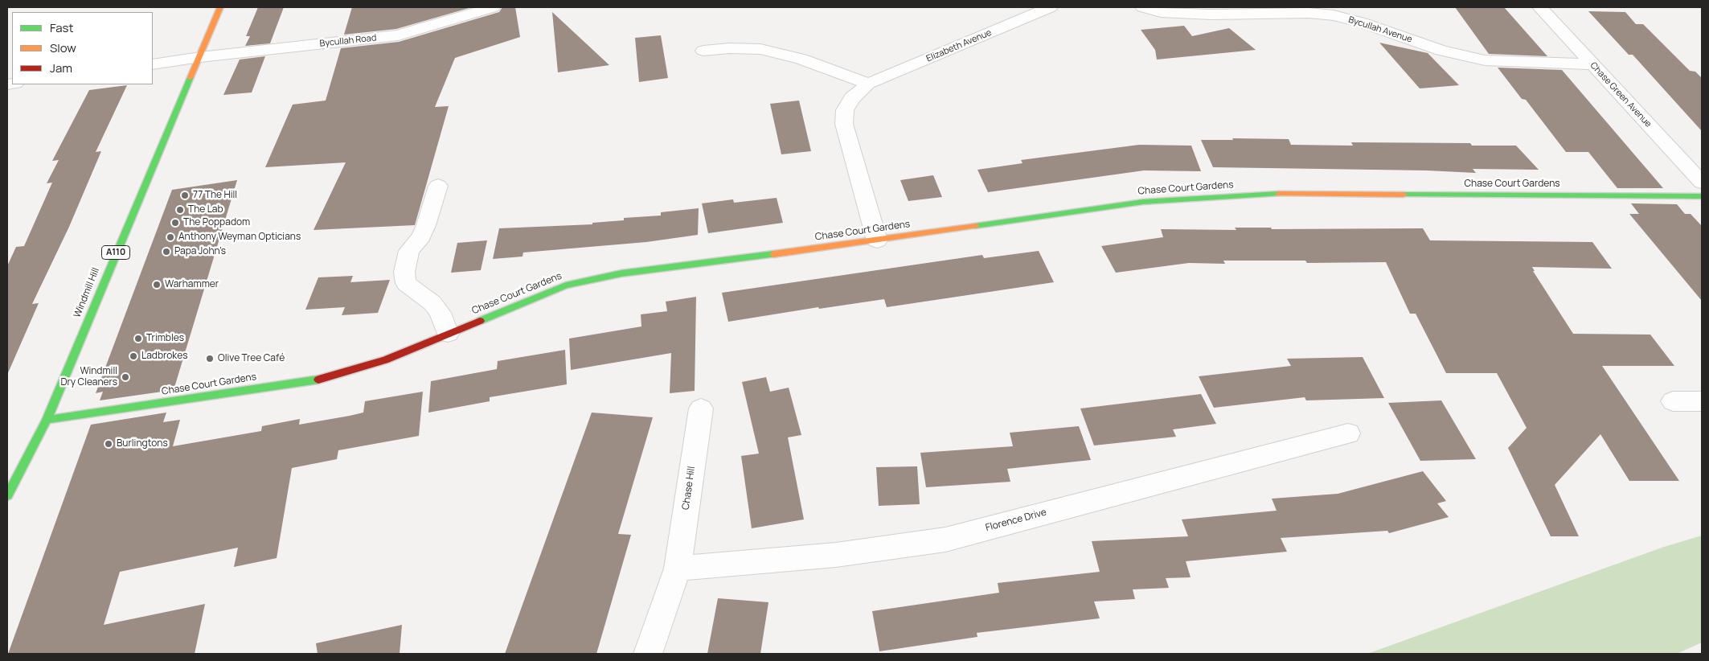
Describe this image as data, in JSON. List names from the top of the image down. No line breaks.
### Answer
{"streets":{"street":["Bycullah Avenue","Bycullah Road","Elizabeth Avenue","Chase Green Avenue","Chase Court Gardens","A110","Windmill Hill","Chase Hill","Florence Drive"]},"crossings":[["Bycullah Avenue","Chase Green Avenue"],["Bycullah Road","Windmill Hill"],["Elizabeth Avenue","Chase Court Gardens"],["Chase Court Gardens","Windmill Hill"],["Chase Hill","Florence Drive"]],"places":["77 The Hill","The Lab","The Poppadom","Anthony Weyman Opticians","Papa John's","Warhammer","Trimbles","Ladbrokes","Olive Tree Café","Windmill Dry Cleaners","Burlingtons"],"legend":["Fast","Slow","Jam"]}
